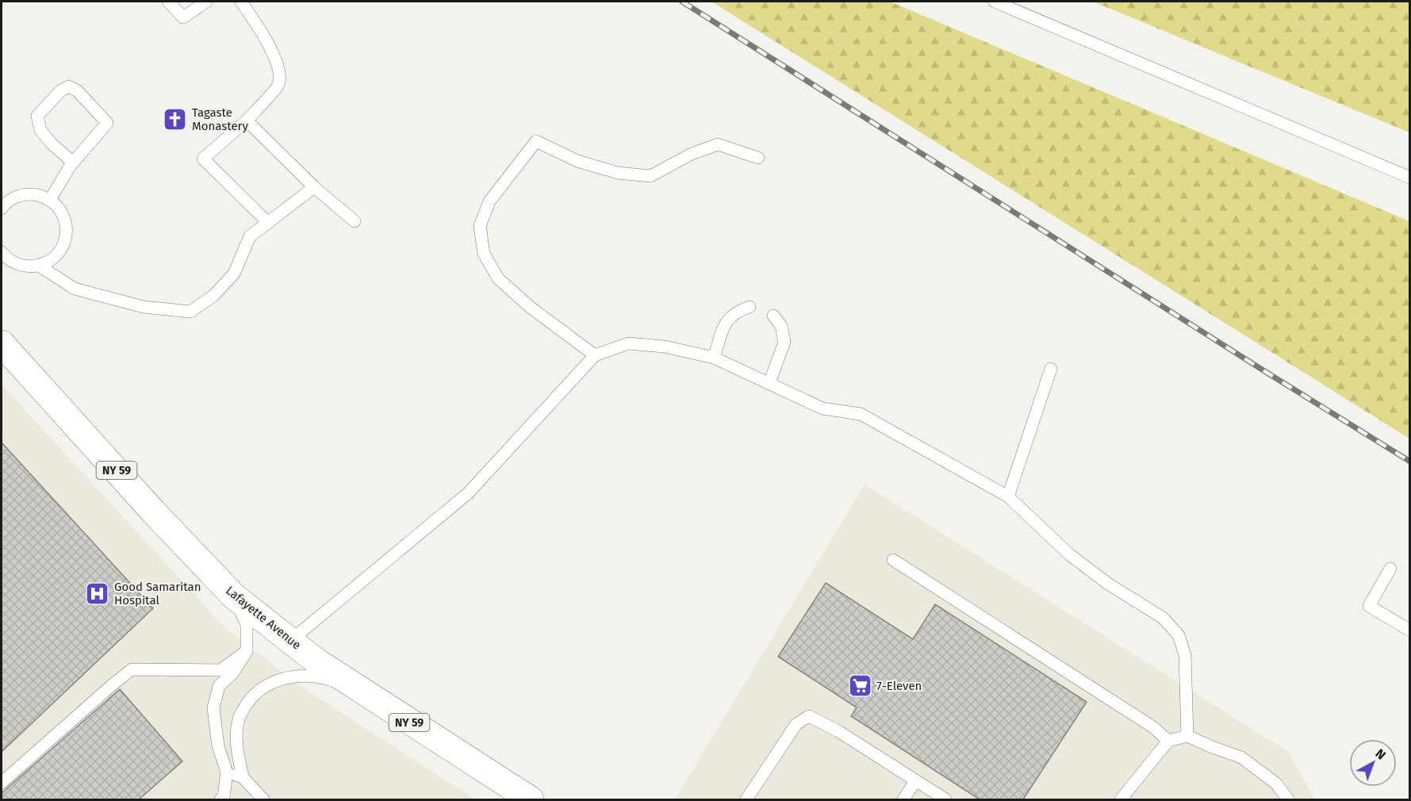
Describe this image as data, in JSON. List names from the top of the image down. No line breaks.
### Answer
{"streets":{"main road":["NY 59","Lafayette Avenue"]},"places":{"church":["Tagaste Monastery"],"hospital":["Good Samaritan Hospital"],"supermarket":["7-Eleven"]},"north":"top right"}
